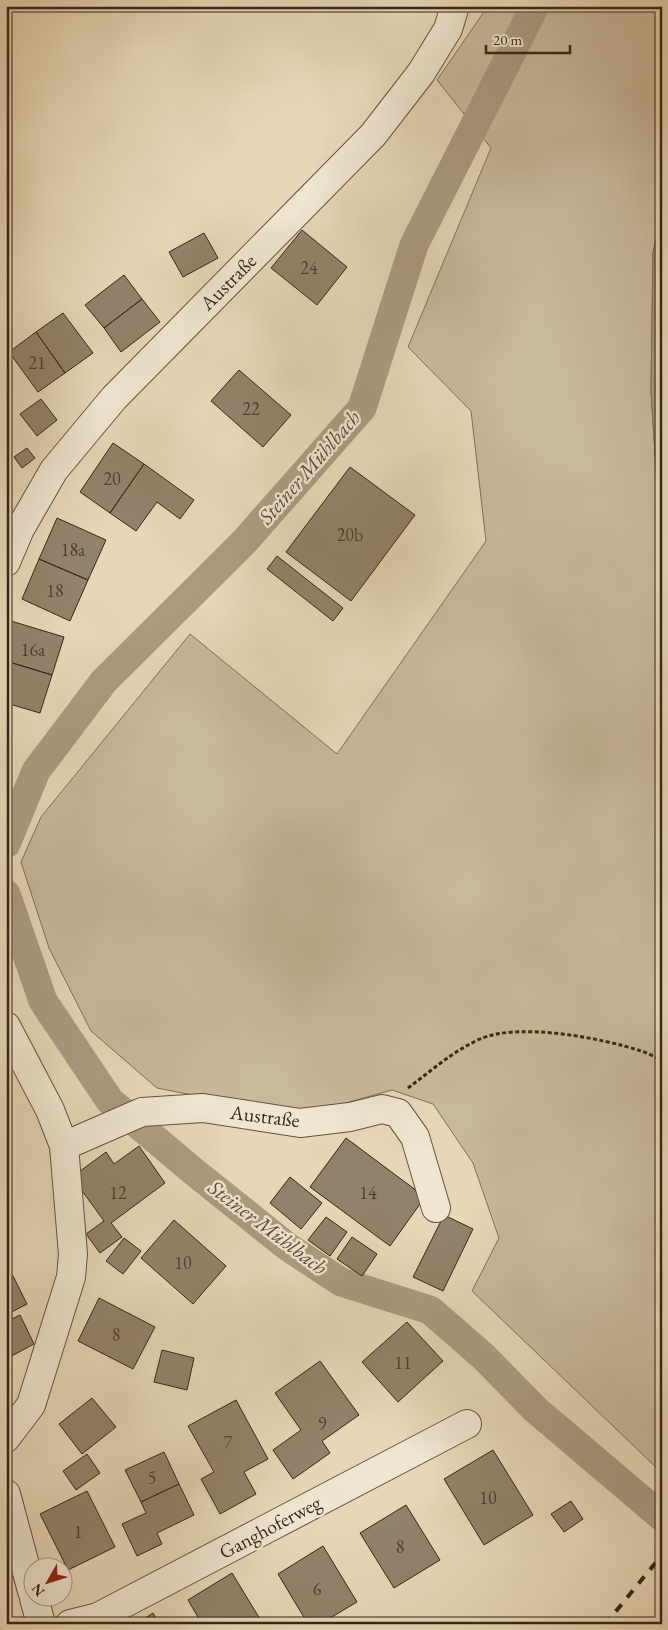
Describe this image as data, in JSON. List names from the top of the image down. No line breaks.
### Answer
{"streets":{"street":["Austraße","Ganghoferweg"]},"water":["Steiner Mühlbach"],"house_numbers":["24","21","22","20","20b","18a","18","16a","12","14","10","8","11","9","7","5","10","1","8","6"],"scale_bar":"20 m","north":"bottom left"}
